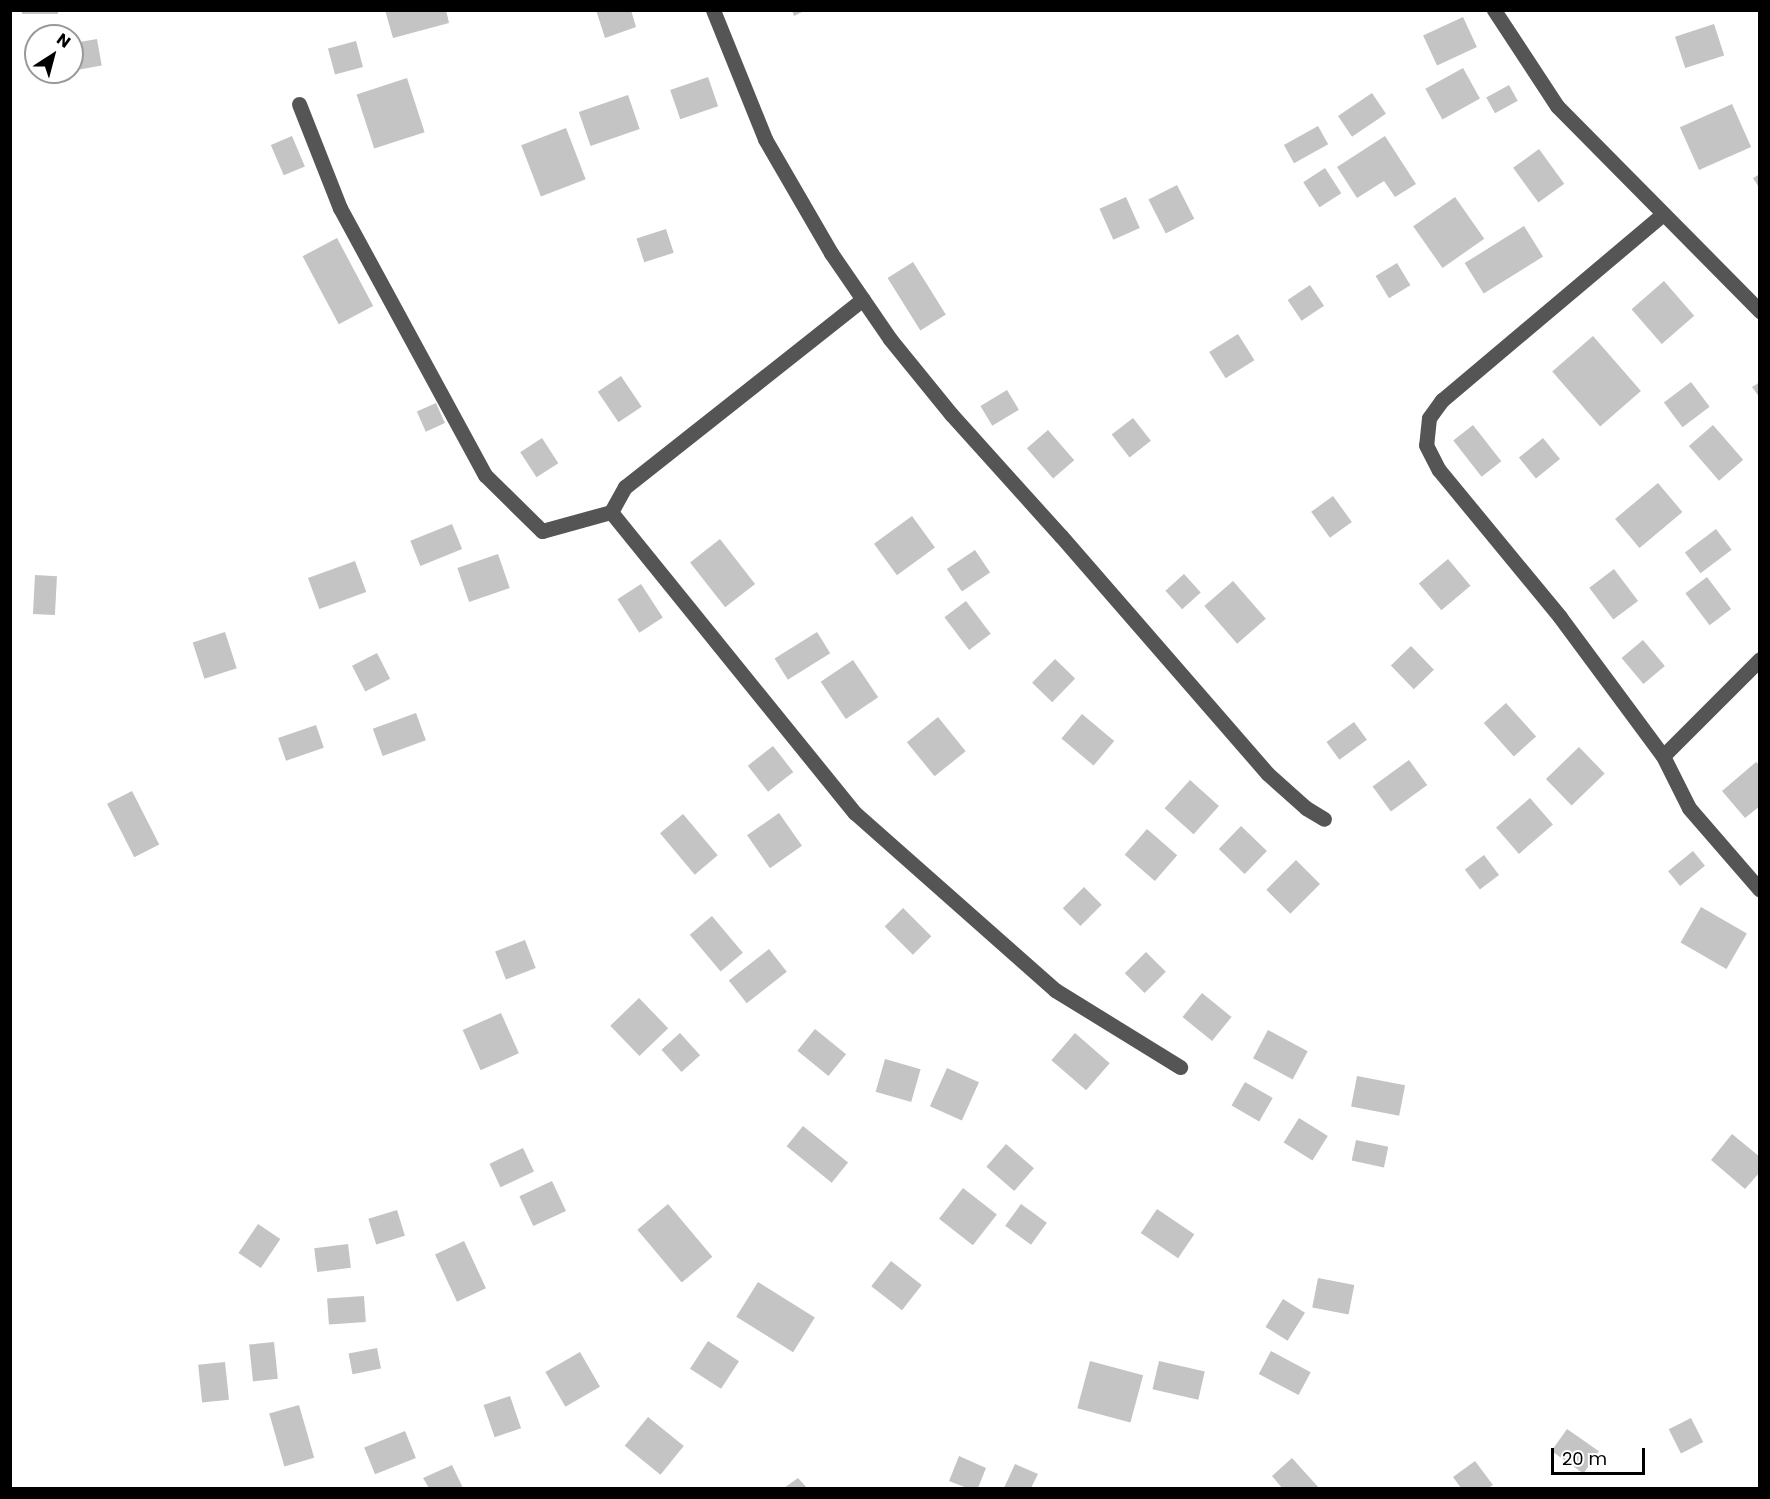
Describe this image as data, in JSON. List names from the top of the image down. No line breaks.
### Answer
{"scale_bar":"20 m","north":"top right"}
